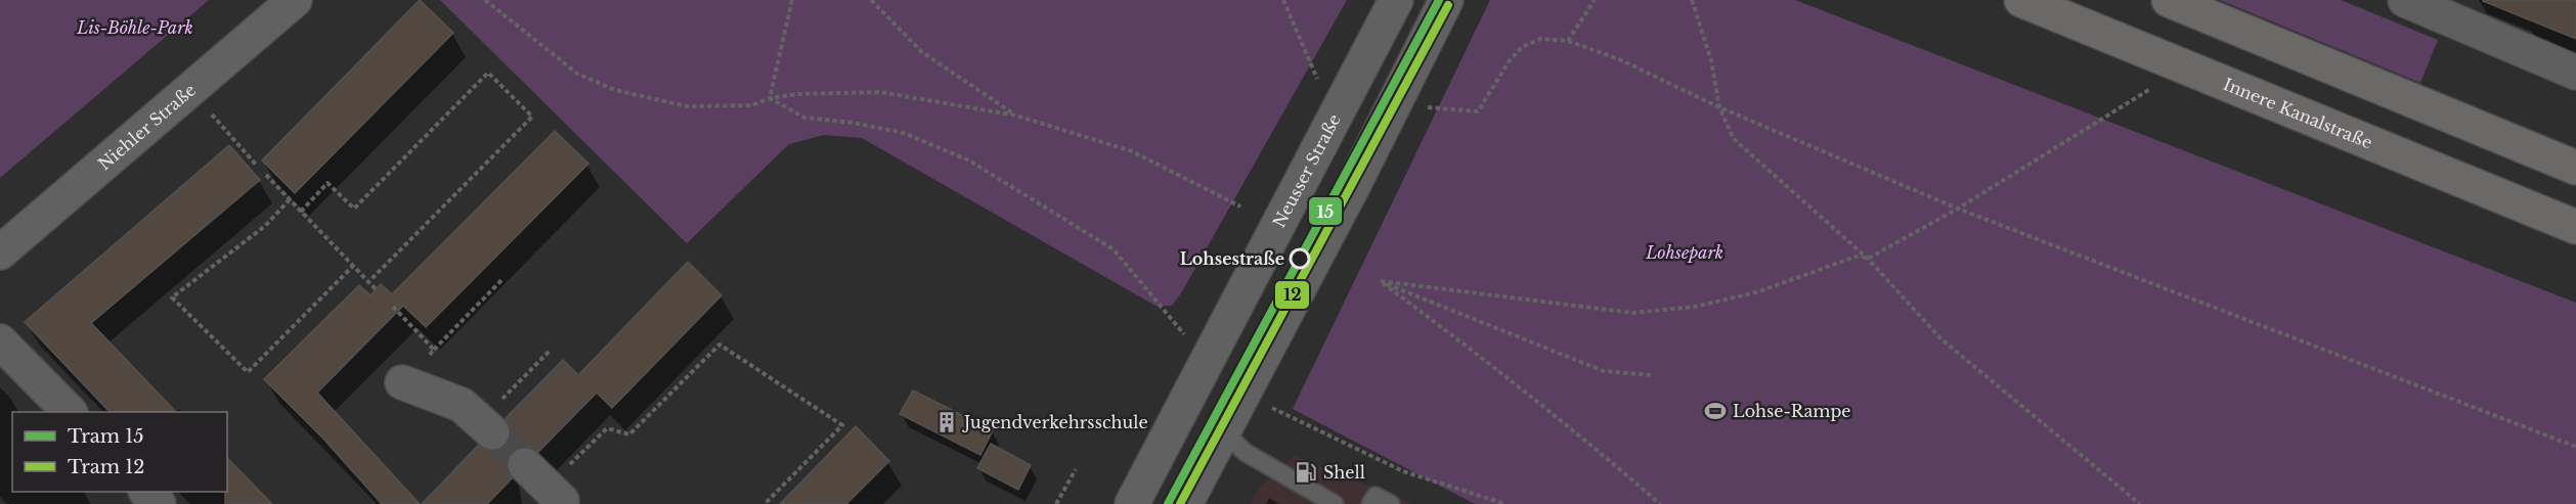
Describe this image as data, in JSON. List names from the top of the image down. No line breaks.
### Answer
{"streets":{"main road":["Innere Kanalstraße","Niehler Straße","Neusser Straße"]},"parks":["Lis-Böhle-Park","Lohsepark"],"places":{"other":["Lohsestraße"],"sports":["Lohse-Rampe"],"building":["Jugendverkehrsschule"],"fuel station":["Shell"]},"lines":["tram line 15","tram line 12"],"legend":["Tram 15","Tram 12"]}
